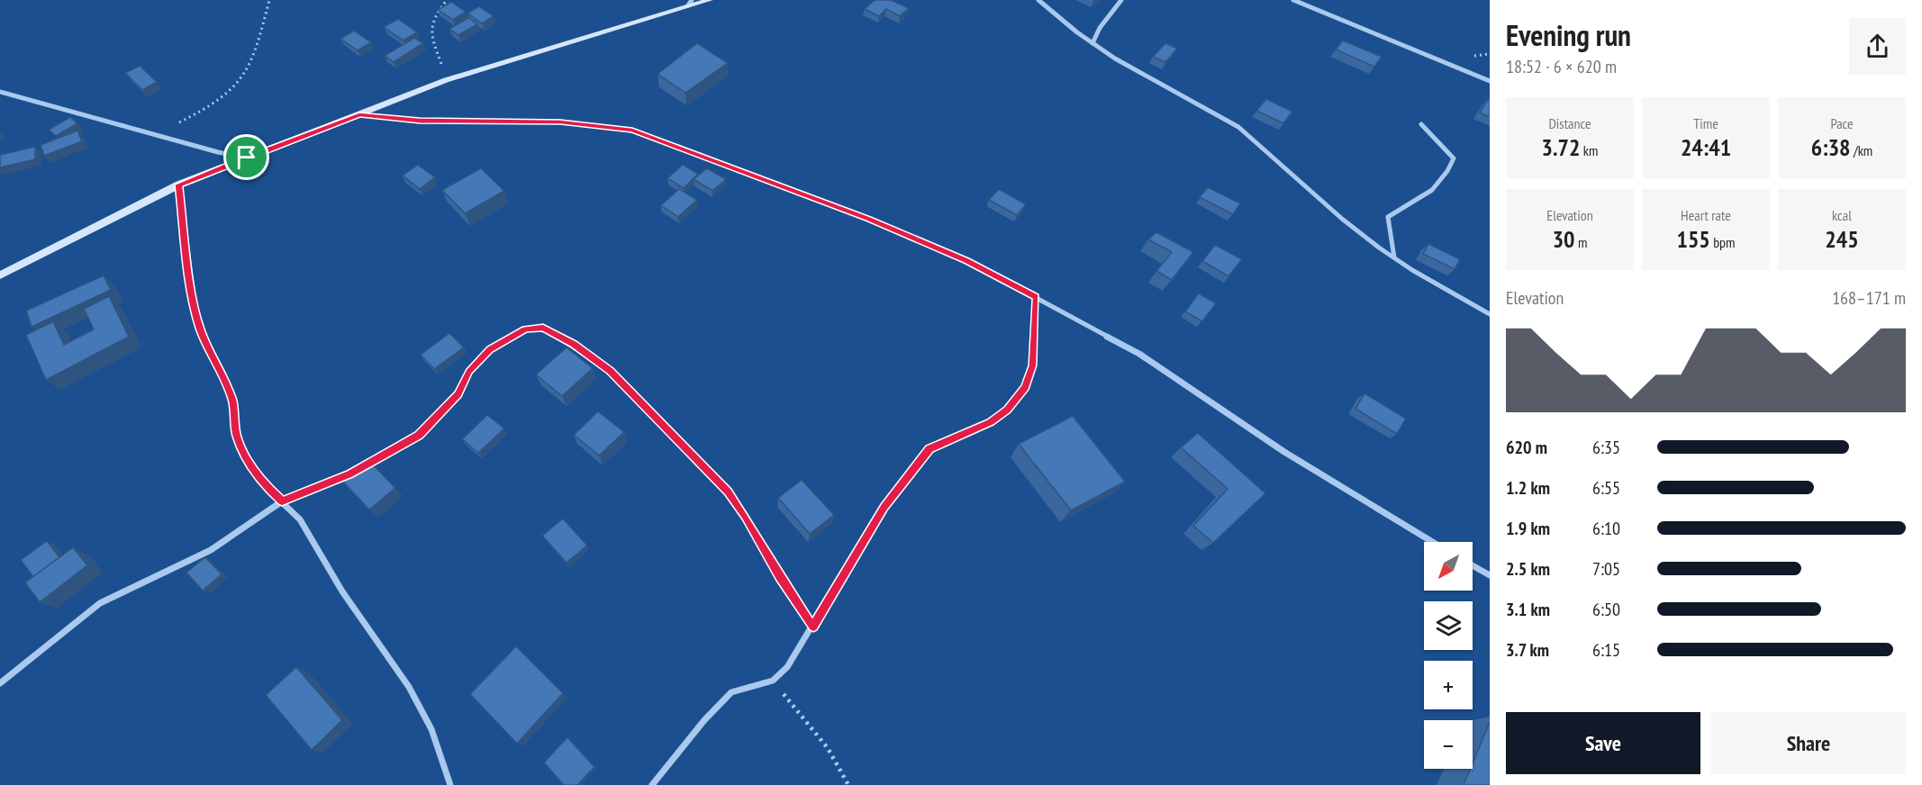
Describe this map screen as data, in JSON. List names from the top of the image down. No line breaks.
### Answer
{"north":"bottom left","page":{"heading":["Evening run","18:52 · 6 × 620 m"],"stats":[["Distance","3.72 km"],["Time","24:41"],["Pace","6:38 /km"],["Elevation","30 m"],["Heart rate","155 bpm"],["kcal","245"]],"chart":["Elevation","168–171 m"],"list":[{"name":"620 m","note":"6:35"},{"name":"1.2 km","note":"6:55"},{"name":"1.9 km","note":"6:10"},{"name":"2.5 km","note":"7:05"},{"name":"3.1 km","note":"6:50"},{"name":"3.7 km","note":"6:15"}],"map_buttons":["+","−"],"buttons":["Save","Share"]}}
